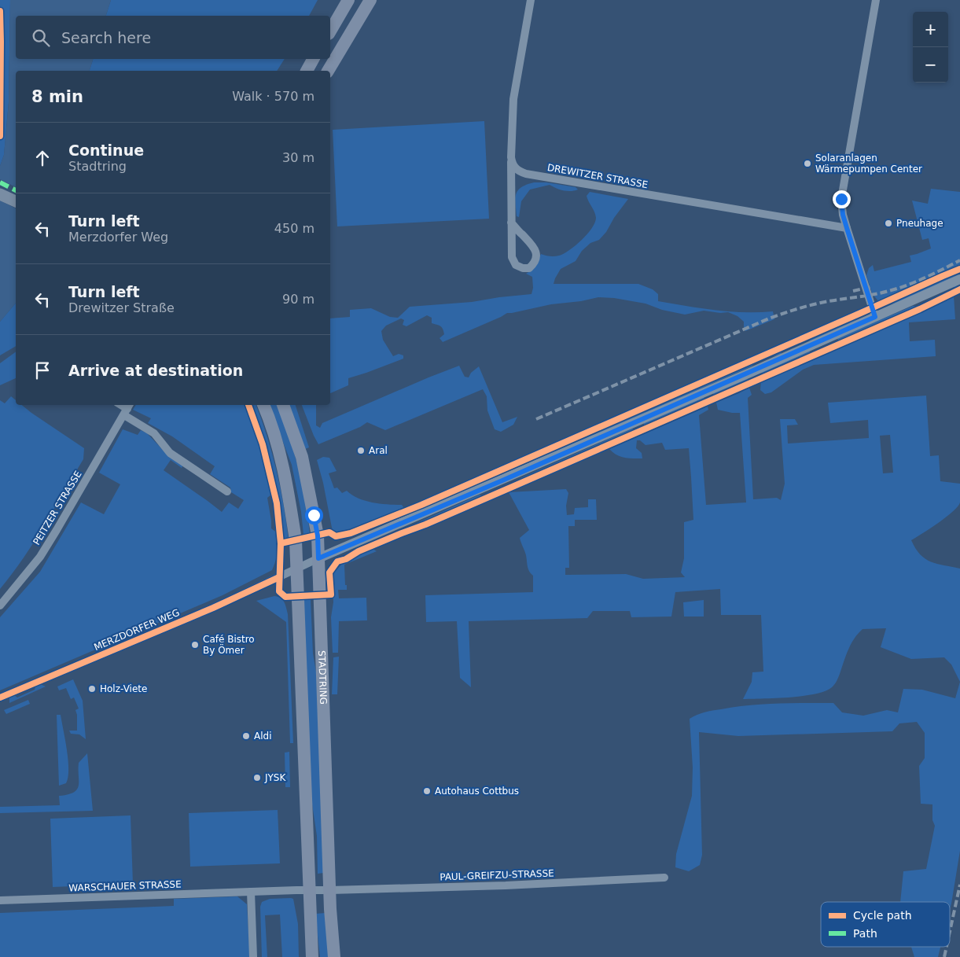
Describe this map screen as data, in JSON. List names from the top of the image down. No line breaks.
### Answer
{"streets":{"main road":["STADTRING"],"street":["DREWITZER STRASSE","PEITZER STRASSE","MERZDORFER WEG","PAUL-GREIFZU-STRASSE","WARSCHAUER STRASSE"]},"crossings":[["MERZDORFER WEG","STADTRING"],["STADTRING","PAUL-GREIFZU-STRASSE"],["PAUL-GREIFZU-STRASSE","WARSCHAUER STRASSE"]],"places":["Solaranlagen Wärmepumpen Center","Pneuhage","Aral","Café Bistro By Ömer","Holz-Viete","Aldi","JYSK","Autohaus Cottbus"],"legend":["Cycle path","Path"],"page":{"map_buttons":["+","−"],"search":"Search here","heading":["8 min","Walk · 570 m"],"list":[["Continue","Stadtring","30 m"],["Turn left","Merzdorfer Weg","450 m"],["Turn left","Drewitzer Straße","90 m"],"Arrive at destination"]}}
